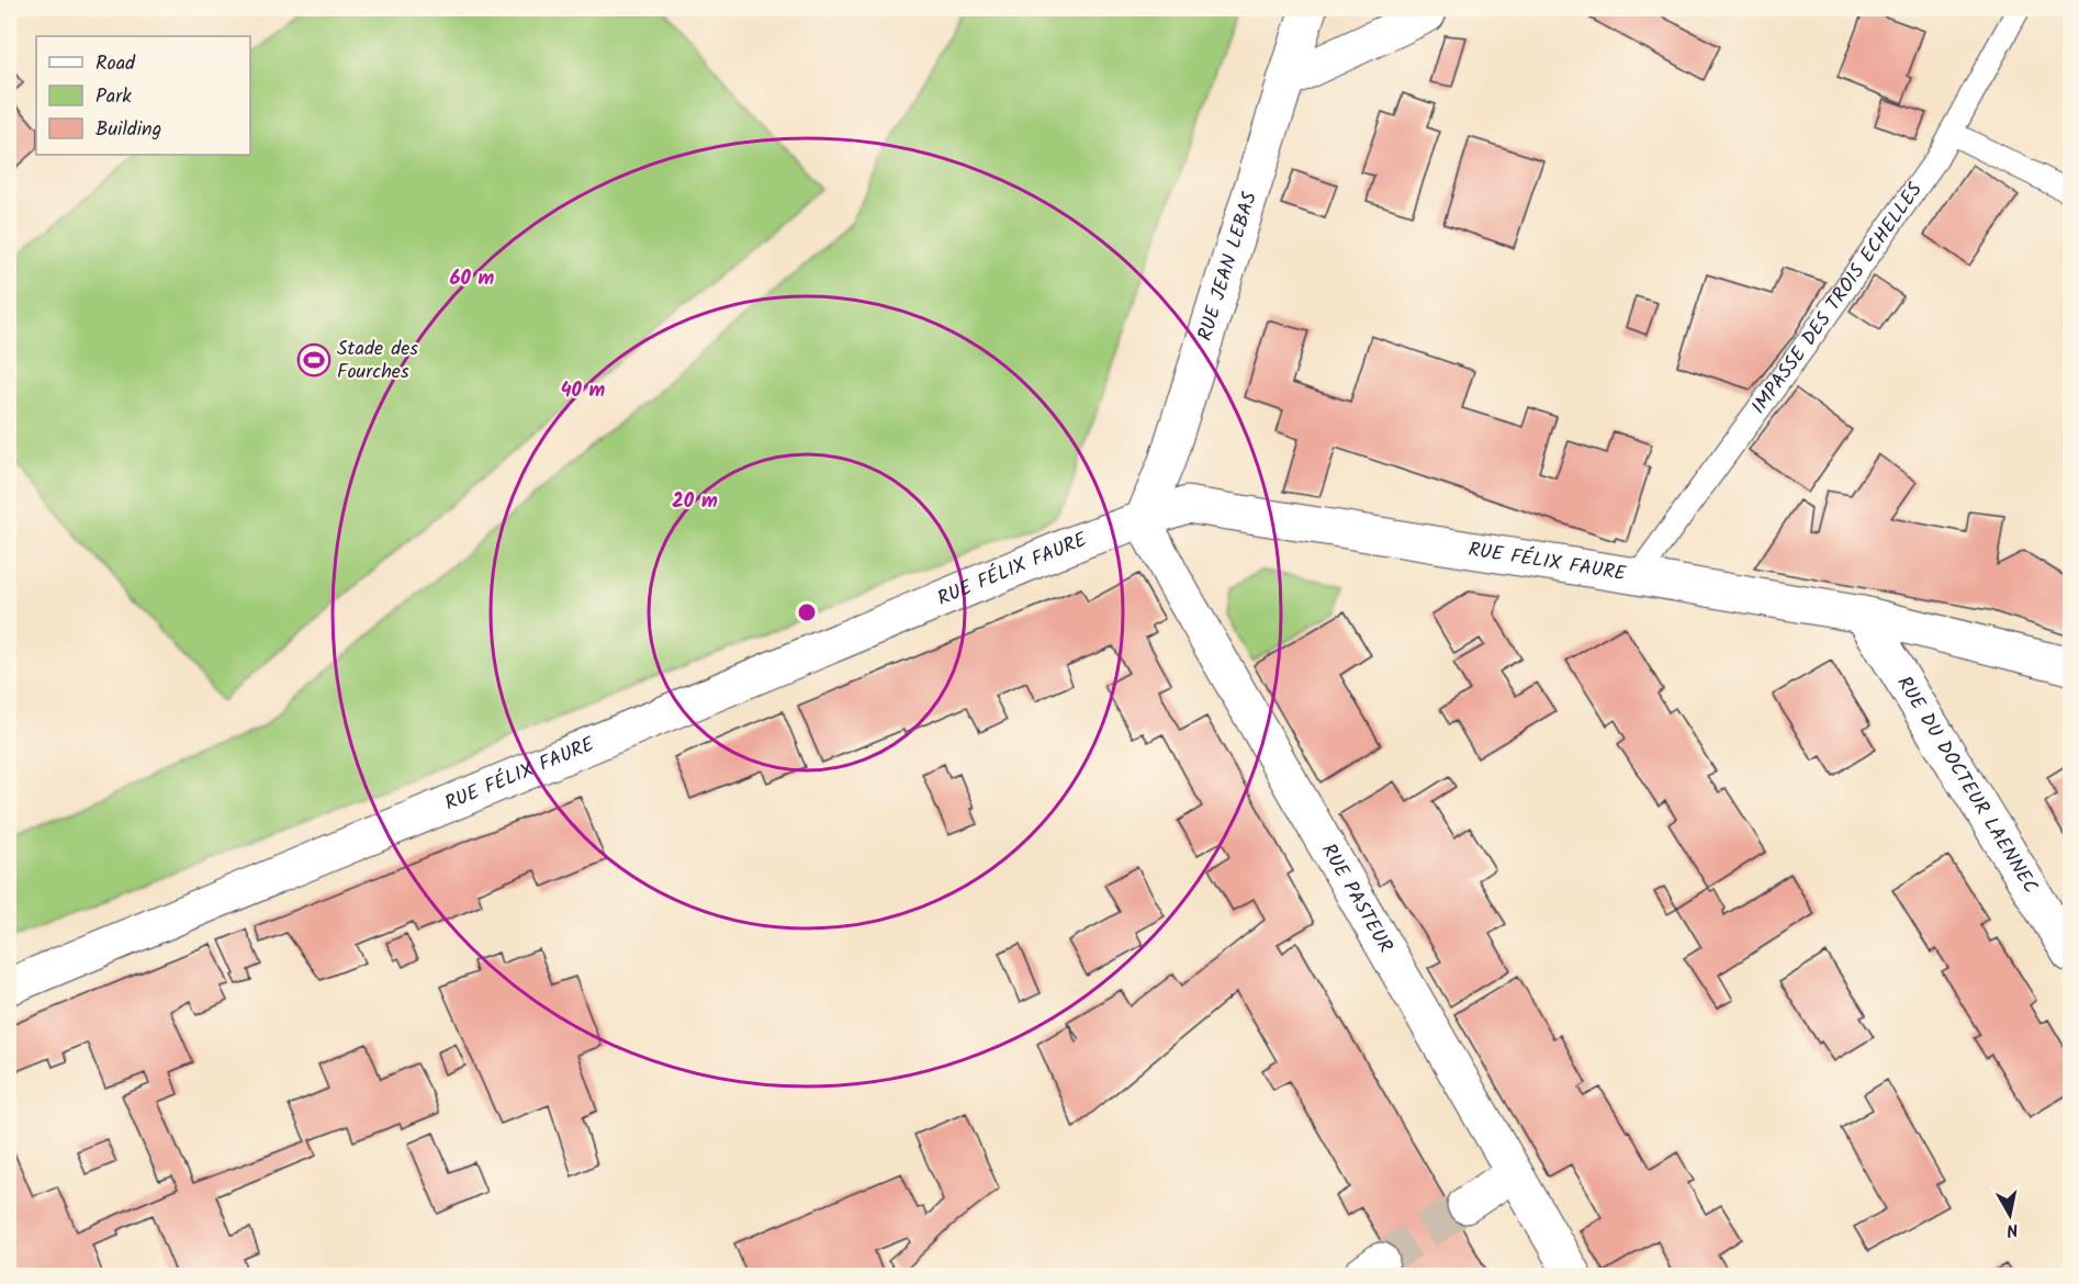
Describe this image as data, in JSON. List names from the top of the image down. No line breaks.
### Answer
{"streets":{"street":["RUE JEAN LEBAS","RUE FÉLIX FAURE","RUE DU DOCTEUR LAENNEC","RUE PASTEUR"],"lane":["IMPASSE DES TROIS ECHELLES"]},"crossings":[["RUE JEAN LEBAS","RUE FÉLIX FAURE"],["RUE JEAN LEBAS","RUE PASTEUR"],["IMPASSE DES TROIS ECHELLES","RUE FÉLIX FAURE"],["RUE FÉLIX FAURE","RUE DU DOCTEUR LAENNEC"],["RUE FÉLIX FAURE","RUE PASTEUR"]],"places":{"sports":["Stade des Fourches"]},"legend":["Road","Park","Building"],"north":"bottom","rings":["60 m","40 m","20 m"]}
